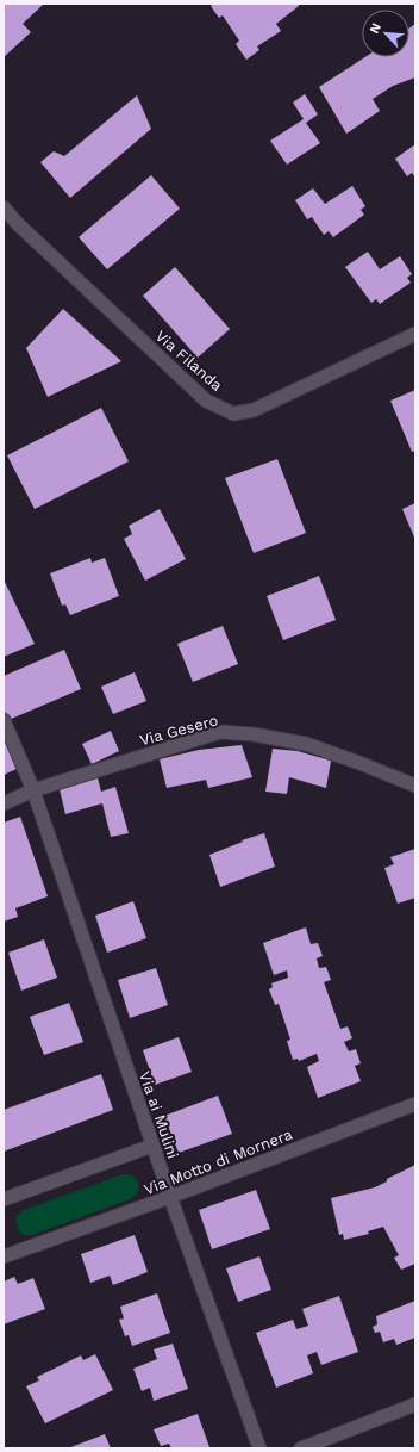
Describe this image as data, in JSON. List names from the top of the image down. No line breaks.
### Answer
{"streets":{"street":["Via Filanda","Via Gesero","Via ai Mulini","Via Motto di Mornera"]},"crossings":[["Via Gesero","Via ai Mulini"],["Via ai Mulini","Via Motto di Mornera"]],"north":"top left"}
